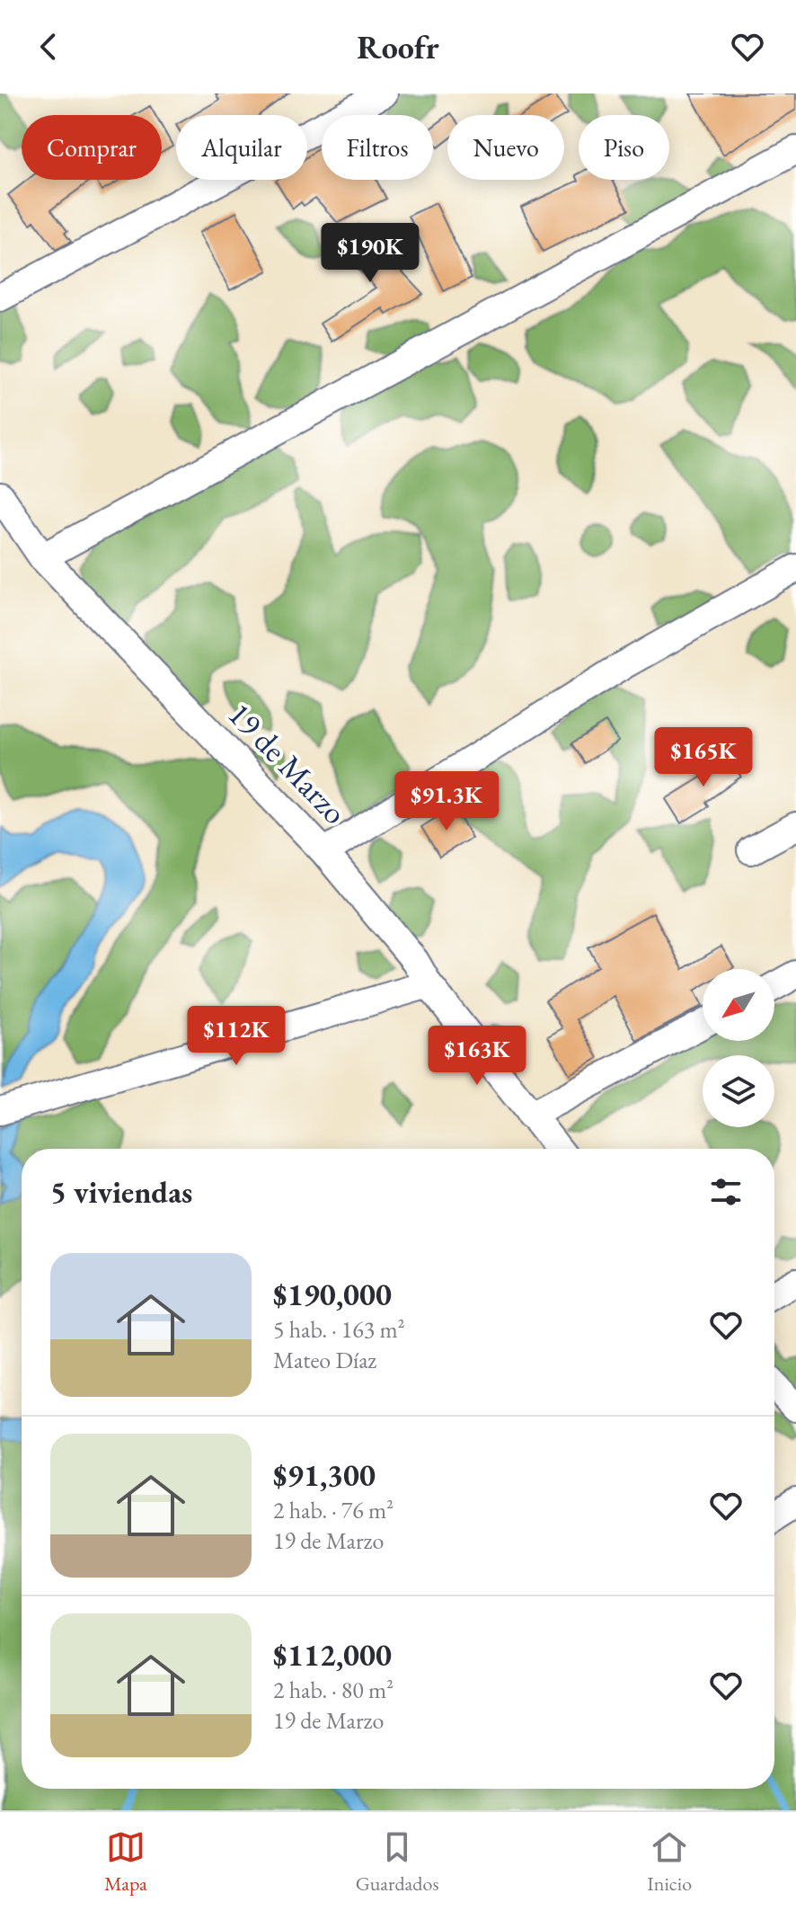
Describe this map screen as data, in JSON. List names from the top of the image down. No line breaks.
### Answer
{"streets":{"street":["19 de Marzo"]},"north":"bottom left","page":{"header":"Roofr","chip":["Comprar","Alquilar","Filtros","Nuevo","Piso"],"price":["$190K","$165K","$91.3K","$112K","$163K"],"heading":"5 viviendas","list":[{"name":"$190,000","note":"5 hab. · 163 m² · Mateo Díaz"},{"name":"$91,300","note":"2 hab. · 76 m² · 19 de Marzo"},{"name":"$112,000","note":"2 hab. · 80 m² · 19 de Marzo"}],"tabs":["Mapa","Guardados","Inicio"]}}
